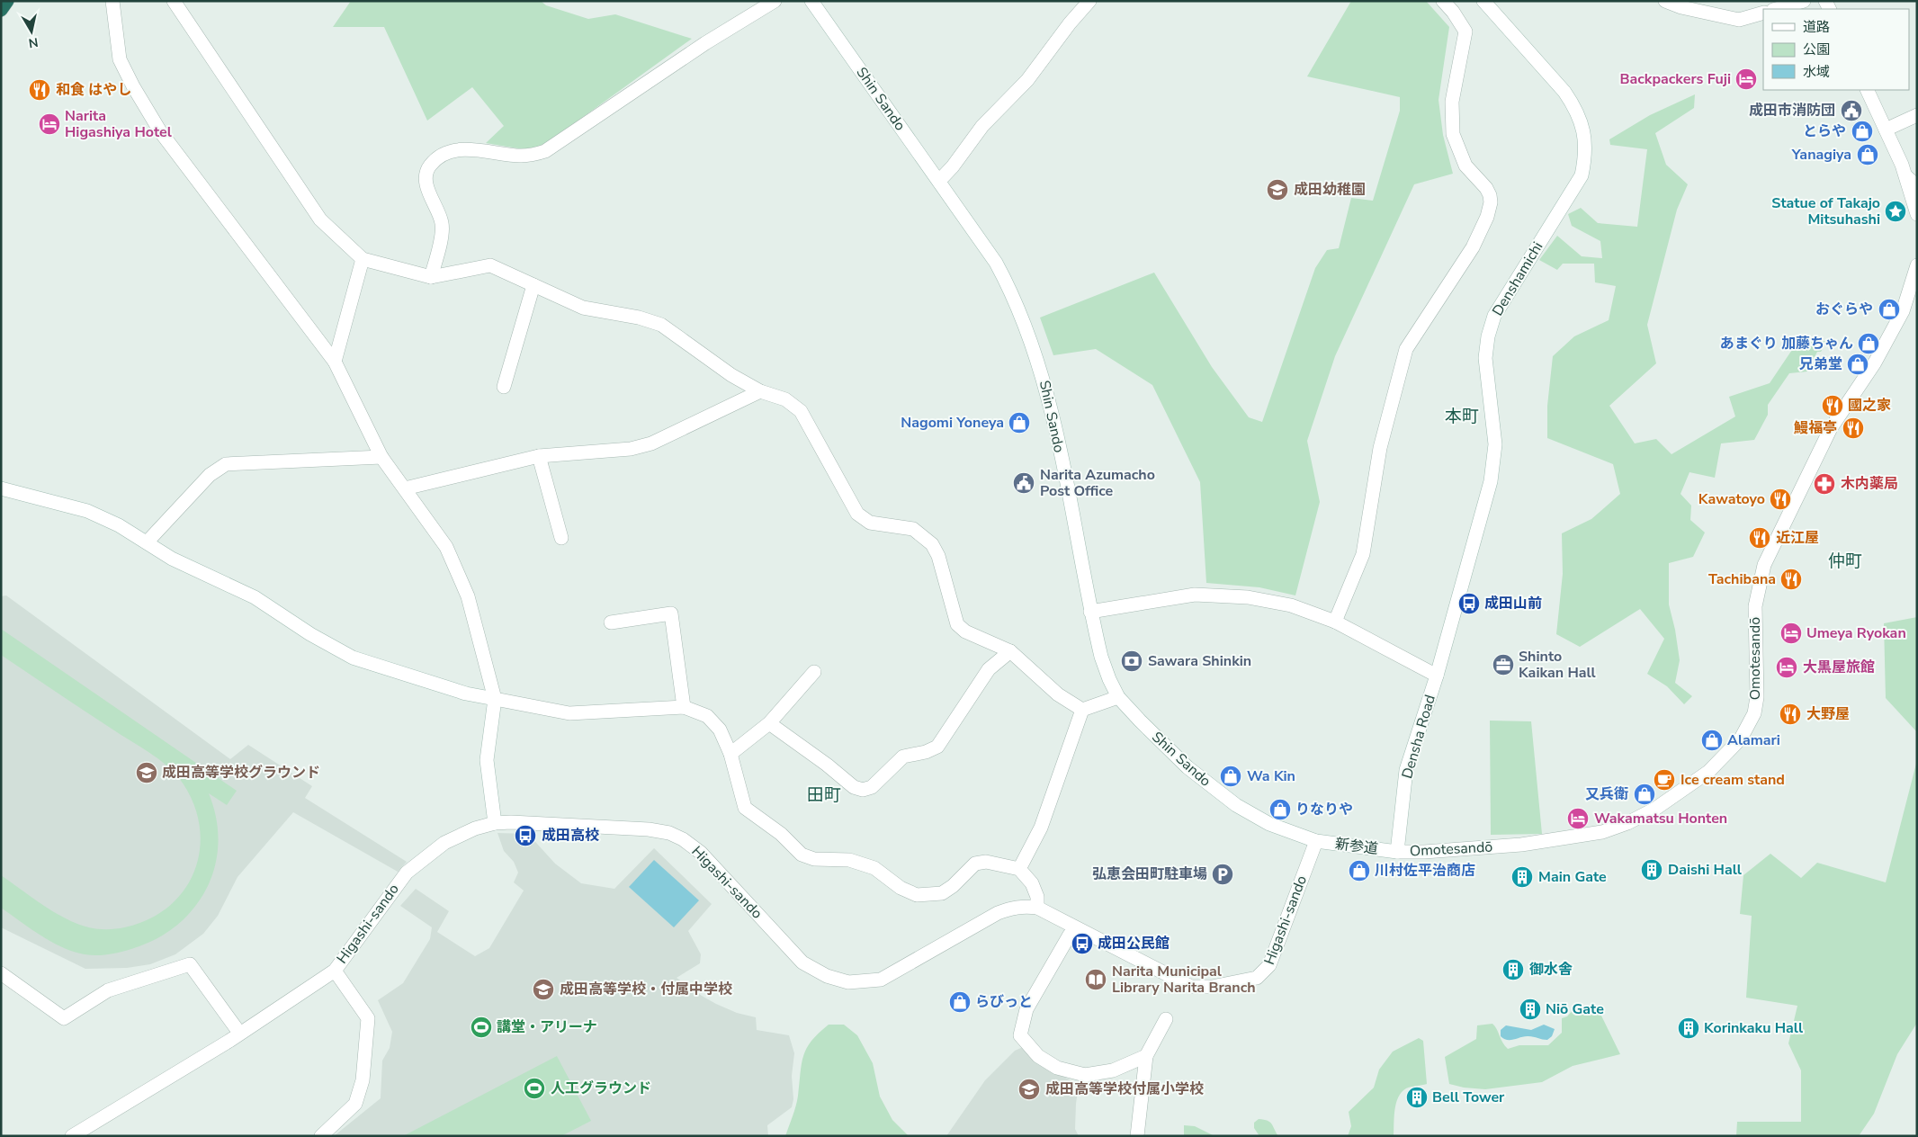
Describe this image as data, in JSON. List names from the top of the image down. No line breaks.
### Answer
{"streets":{"street":["Shin Sando","Denshamichi","Omotesandō","Densha Road","新参道","Higashi-sando"]},"crossings":[["Shin Sando","新参道"],["Shin Sando","Higashi-sando"],["Denshamichi","Densha Road"],["Omotesandō","Densha Road"],["Omotesandō","新参道"],["Densha Road","新参道"],["新参道","Higashi-sando"]],"districts":["本町","仲町","田町"],"places":{"hotel":["Backpackers Fuji","Narita Higashiya Hotel","Umeya Ryokan","大黒屋旅館","Wakamatsu Honten"],"restaurant":["和食 はやし","國之家","鰻福亭","Kawatoyo","近江屋","Tachibana","大野屋"],"public building":["成田市消防団","Narita Azumacho Post Office"],"shop":["とらや","Yanagiya","おぐらや","あまぐり 加藤ちゃん","兄弟堂","Nagomi Yoneya","Alamari","Wa Kin","又兵衛","りなりや","川村佐平治商店","らびっと"],"school or university":["成田幼稚園","成田高等学校グラウンド","成田高等学校・付属中学校","成田高等学校付属小学校"],"place":["Statue of Takajo Mitsuhashi"],"pharmacy":["木内薬局"],"bus stop":["成田山前","成田高校","成田公民館"],"bank":["Sawara Shinkin"],"office":["Shinto Kaikan Hall"],"cafe":["Ice cream stand"],"building":["Daishi Hall","Main Gate","御水舎","Niō Gate","Korinkaku Hall","Bell Tower"],"parking":["弘恵会田町駐車場"],"library":["Narita Municipal Library Narita Branch"],"sports":["講堂・アリーナ","人工グラウンド"]},"legend":["道路","公園","水域"],"north":"bottom"}
